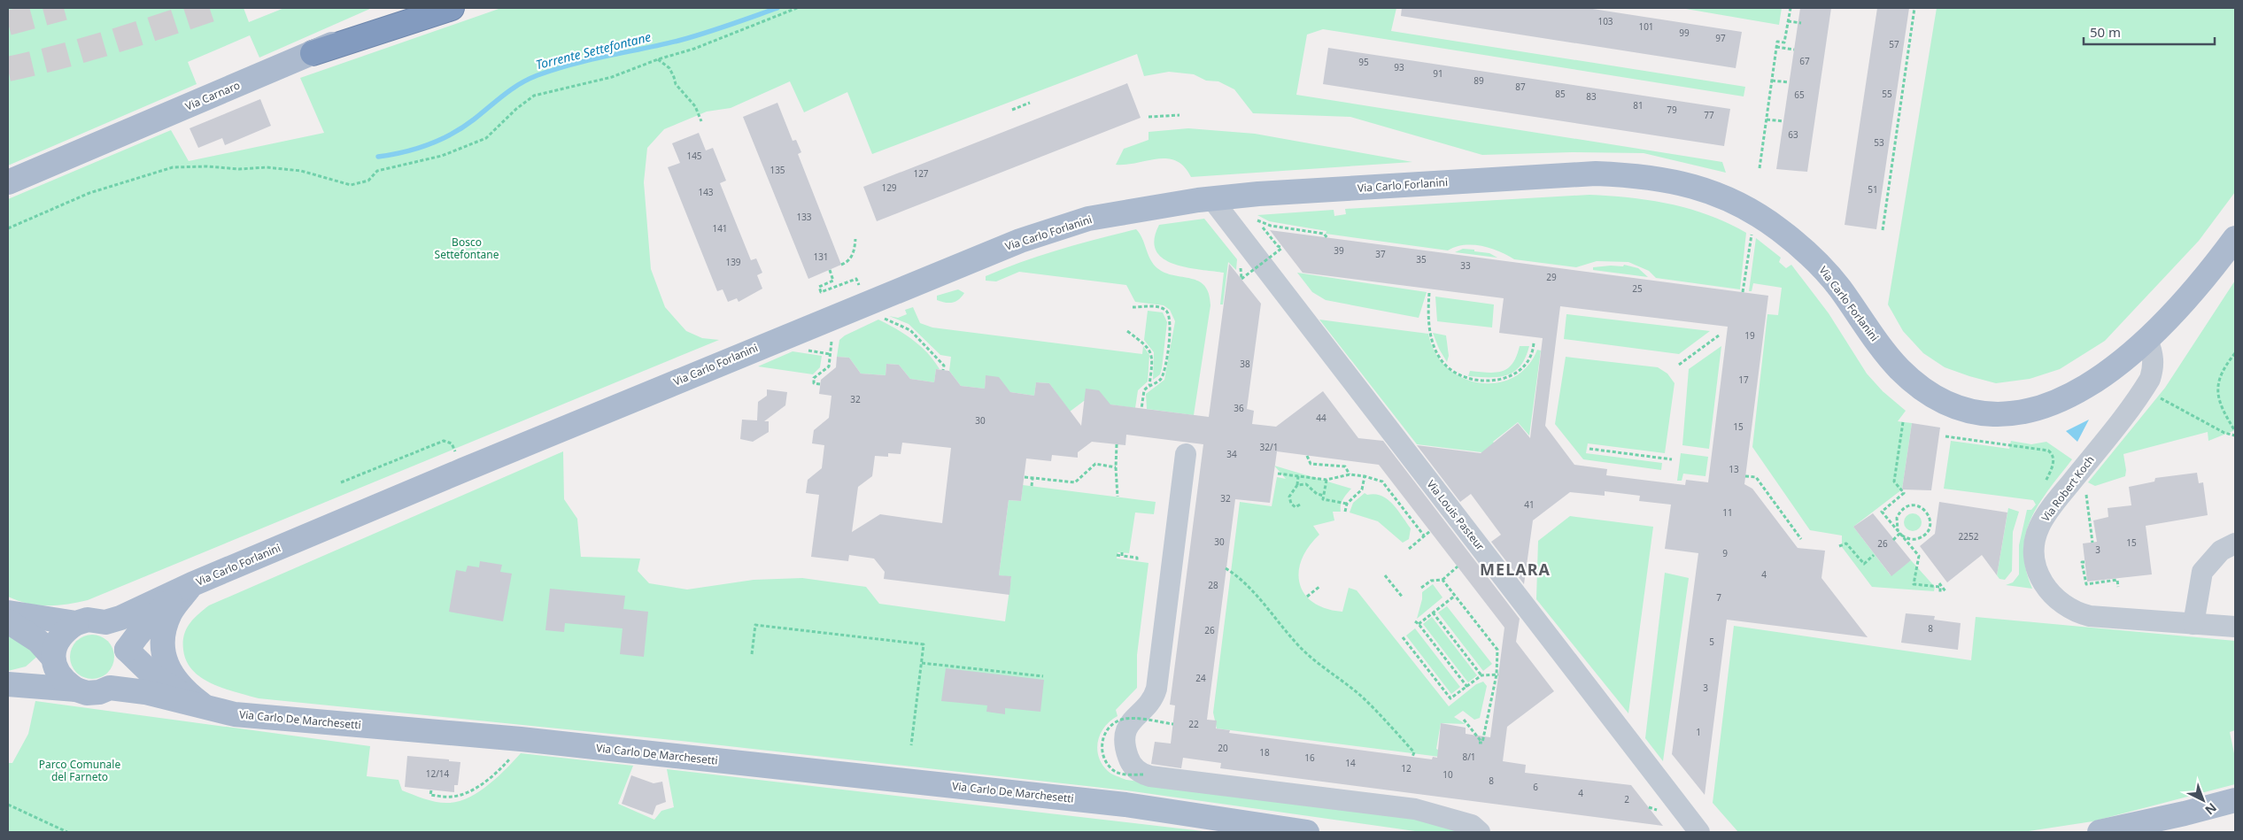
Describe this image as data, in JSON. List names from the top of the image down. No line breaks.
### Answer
{"streets":{"main road":["Via Carnaro","Via Carlo Forlanini","Via Carlo De Marchesetti"],"street":["Via Robert Koch","Via Louis Pasteur"]},"crossings":[["Via Carlo Forlanini","Via Robert Koch"],["Via Carlo Forlanini","Via Louis Pasteur"],["Via Carlo Forlanini","Via Carlo De Marchesetti"]],"districts":["MELARA"],"water":["Torrente Settefontane"],"parks":["Bosco Settefontane","Parco Comunale del Farneto"],"house_numbers":["103","101","99","97","57","67","95","93","91","89","87","85","55","65","83","81","79","77","63","53","145","135","127","129","51","143","133","141","39","37","131","35","139","33","29","25","19","38","17","32","36","44","30","15","32/1","34","13","32","41","11","2252","30","15","26","3","9","4","28","7","8","26","5","24","3","22","1","20","18","8/1","16","14","12","12/14","10","8","6","4","2"],"scale_bar":"50 m","north":"bottom right"}
